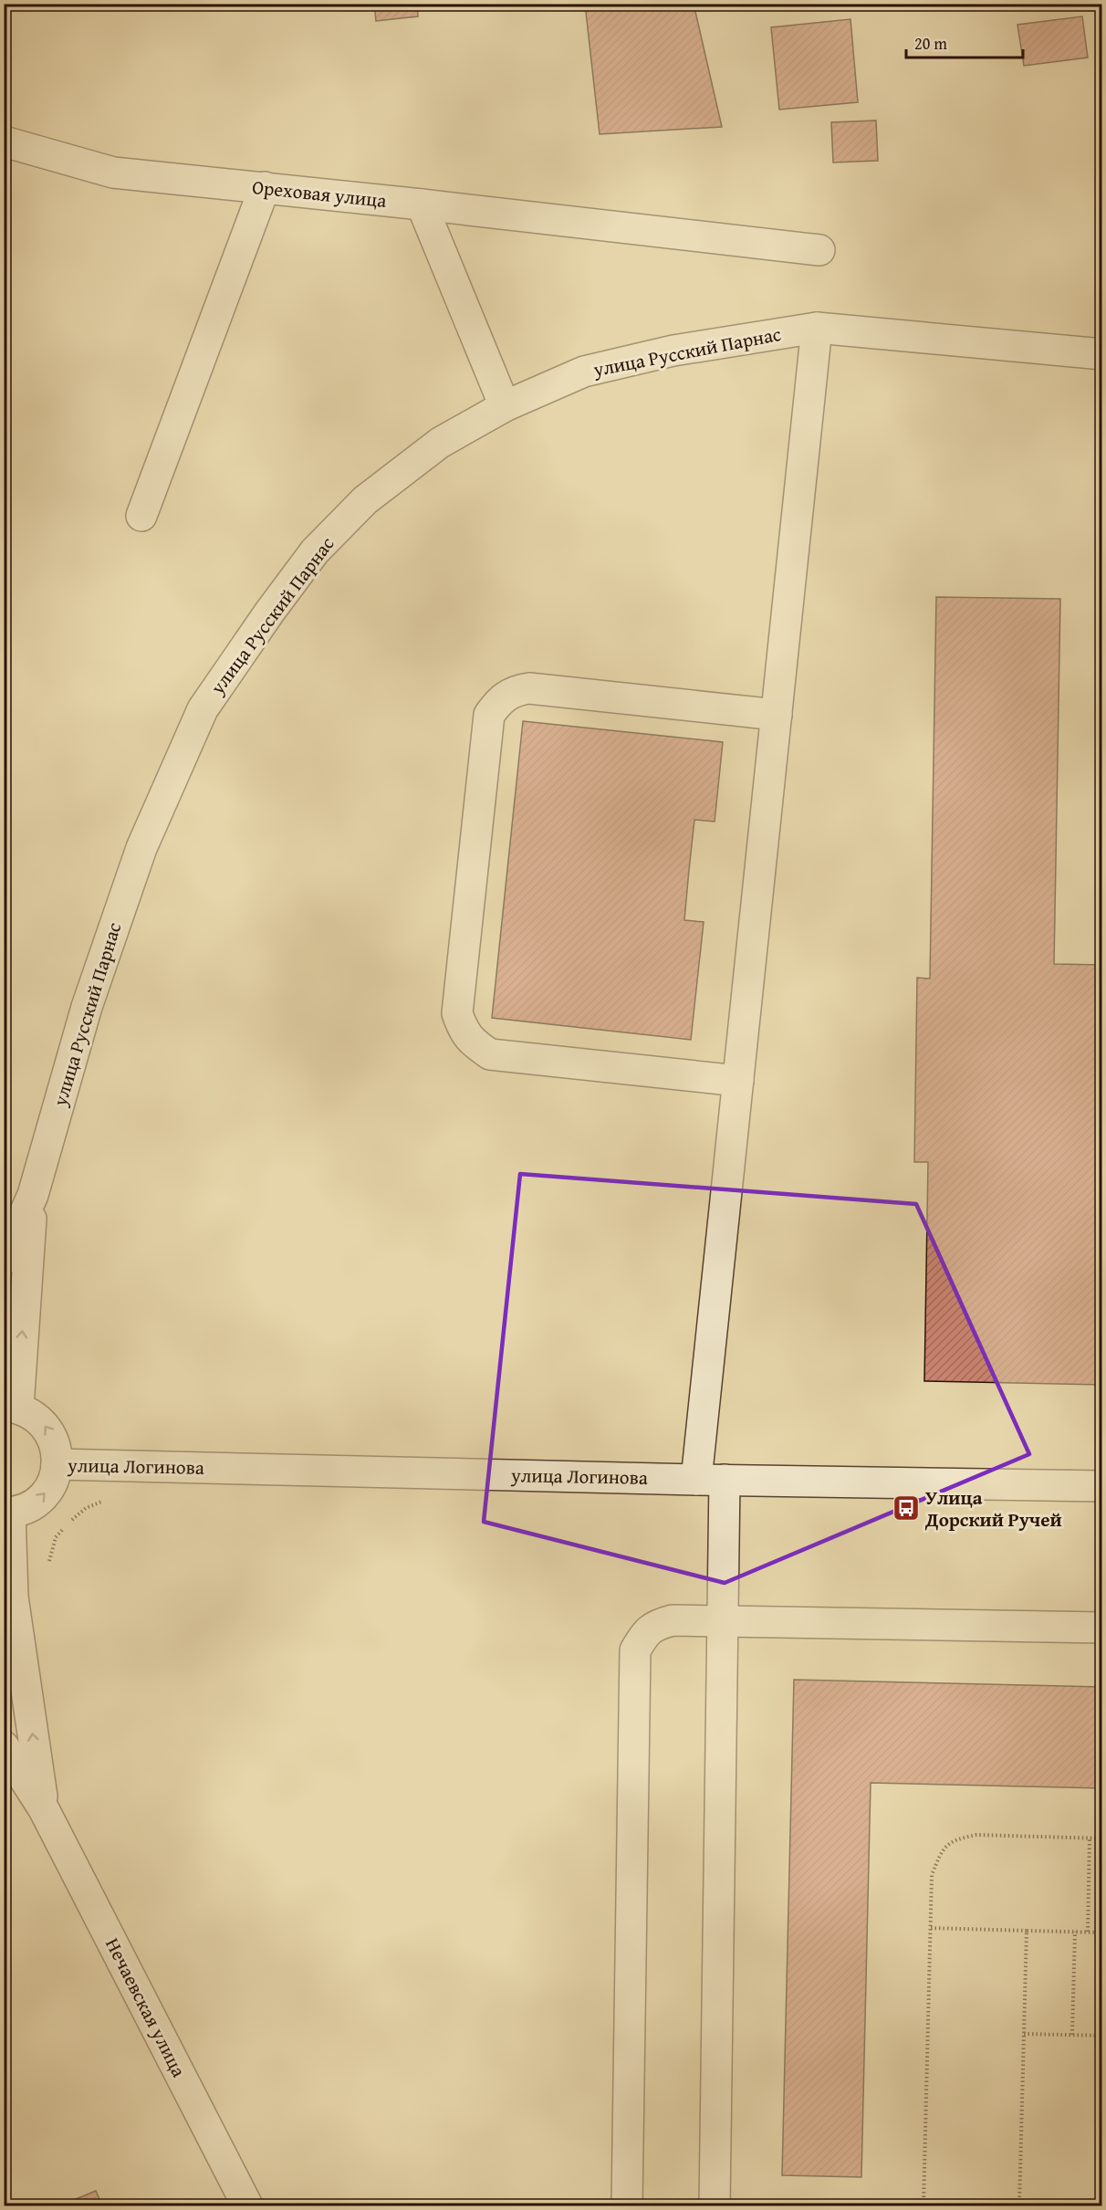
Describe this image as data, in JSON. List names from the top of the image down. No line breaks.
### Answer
{"streets":{"street":["Ореховая улица","улица Русский Парнас","улица Логинова","Нечаевская улица"]},"one_way":["Нечаевская улица"],"places":{"bus stop":["Улица Дорский Ручей"]},"scale_bar":"20 m"}
